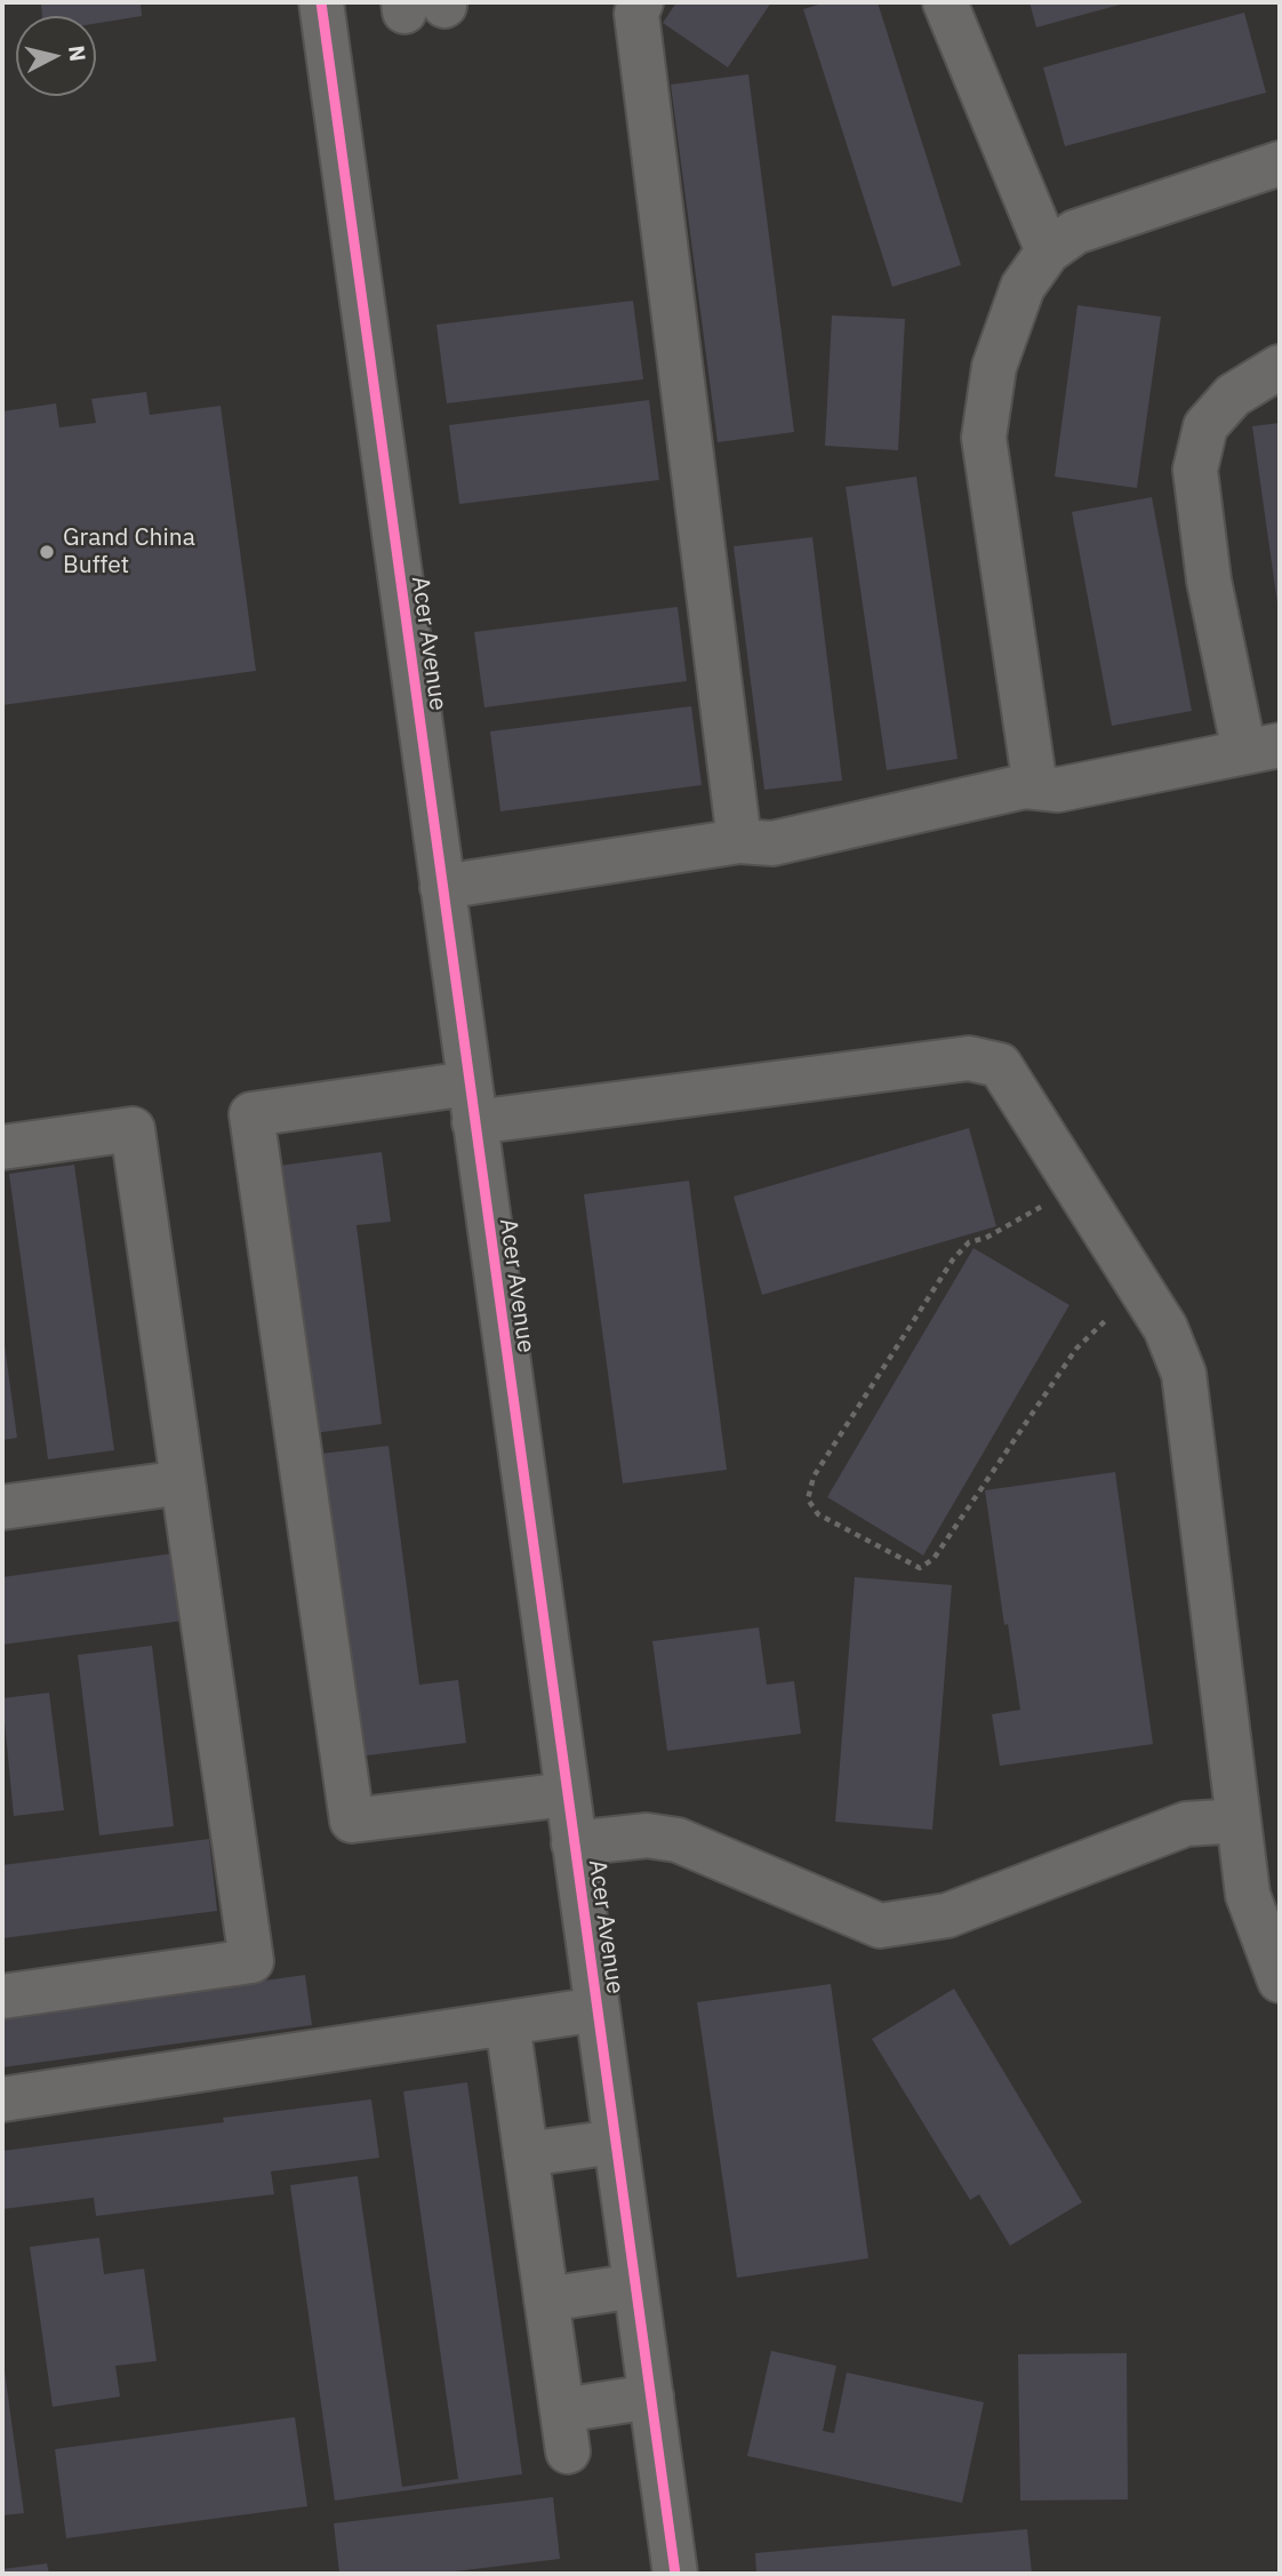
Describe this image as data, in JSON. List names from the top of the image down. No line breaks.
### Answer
{"streets":{"street":["Acer Avenue"]},"places":["Grand China Buffet"],"north":"right"}
